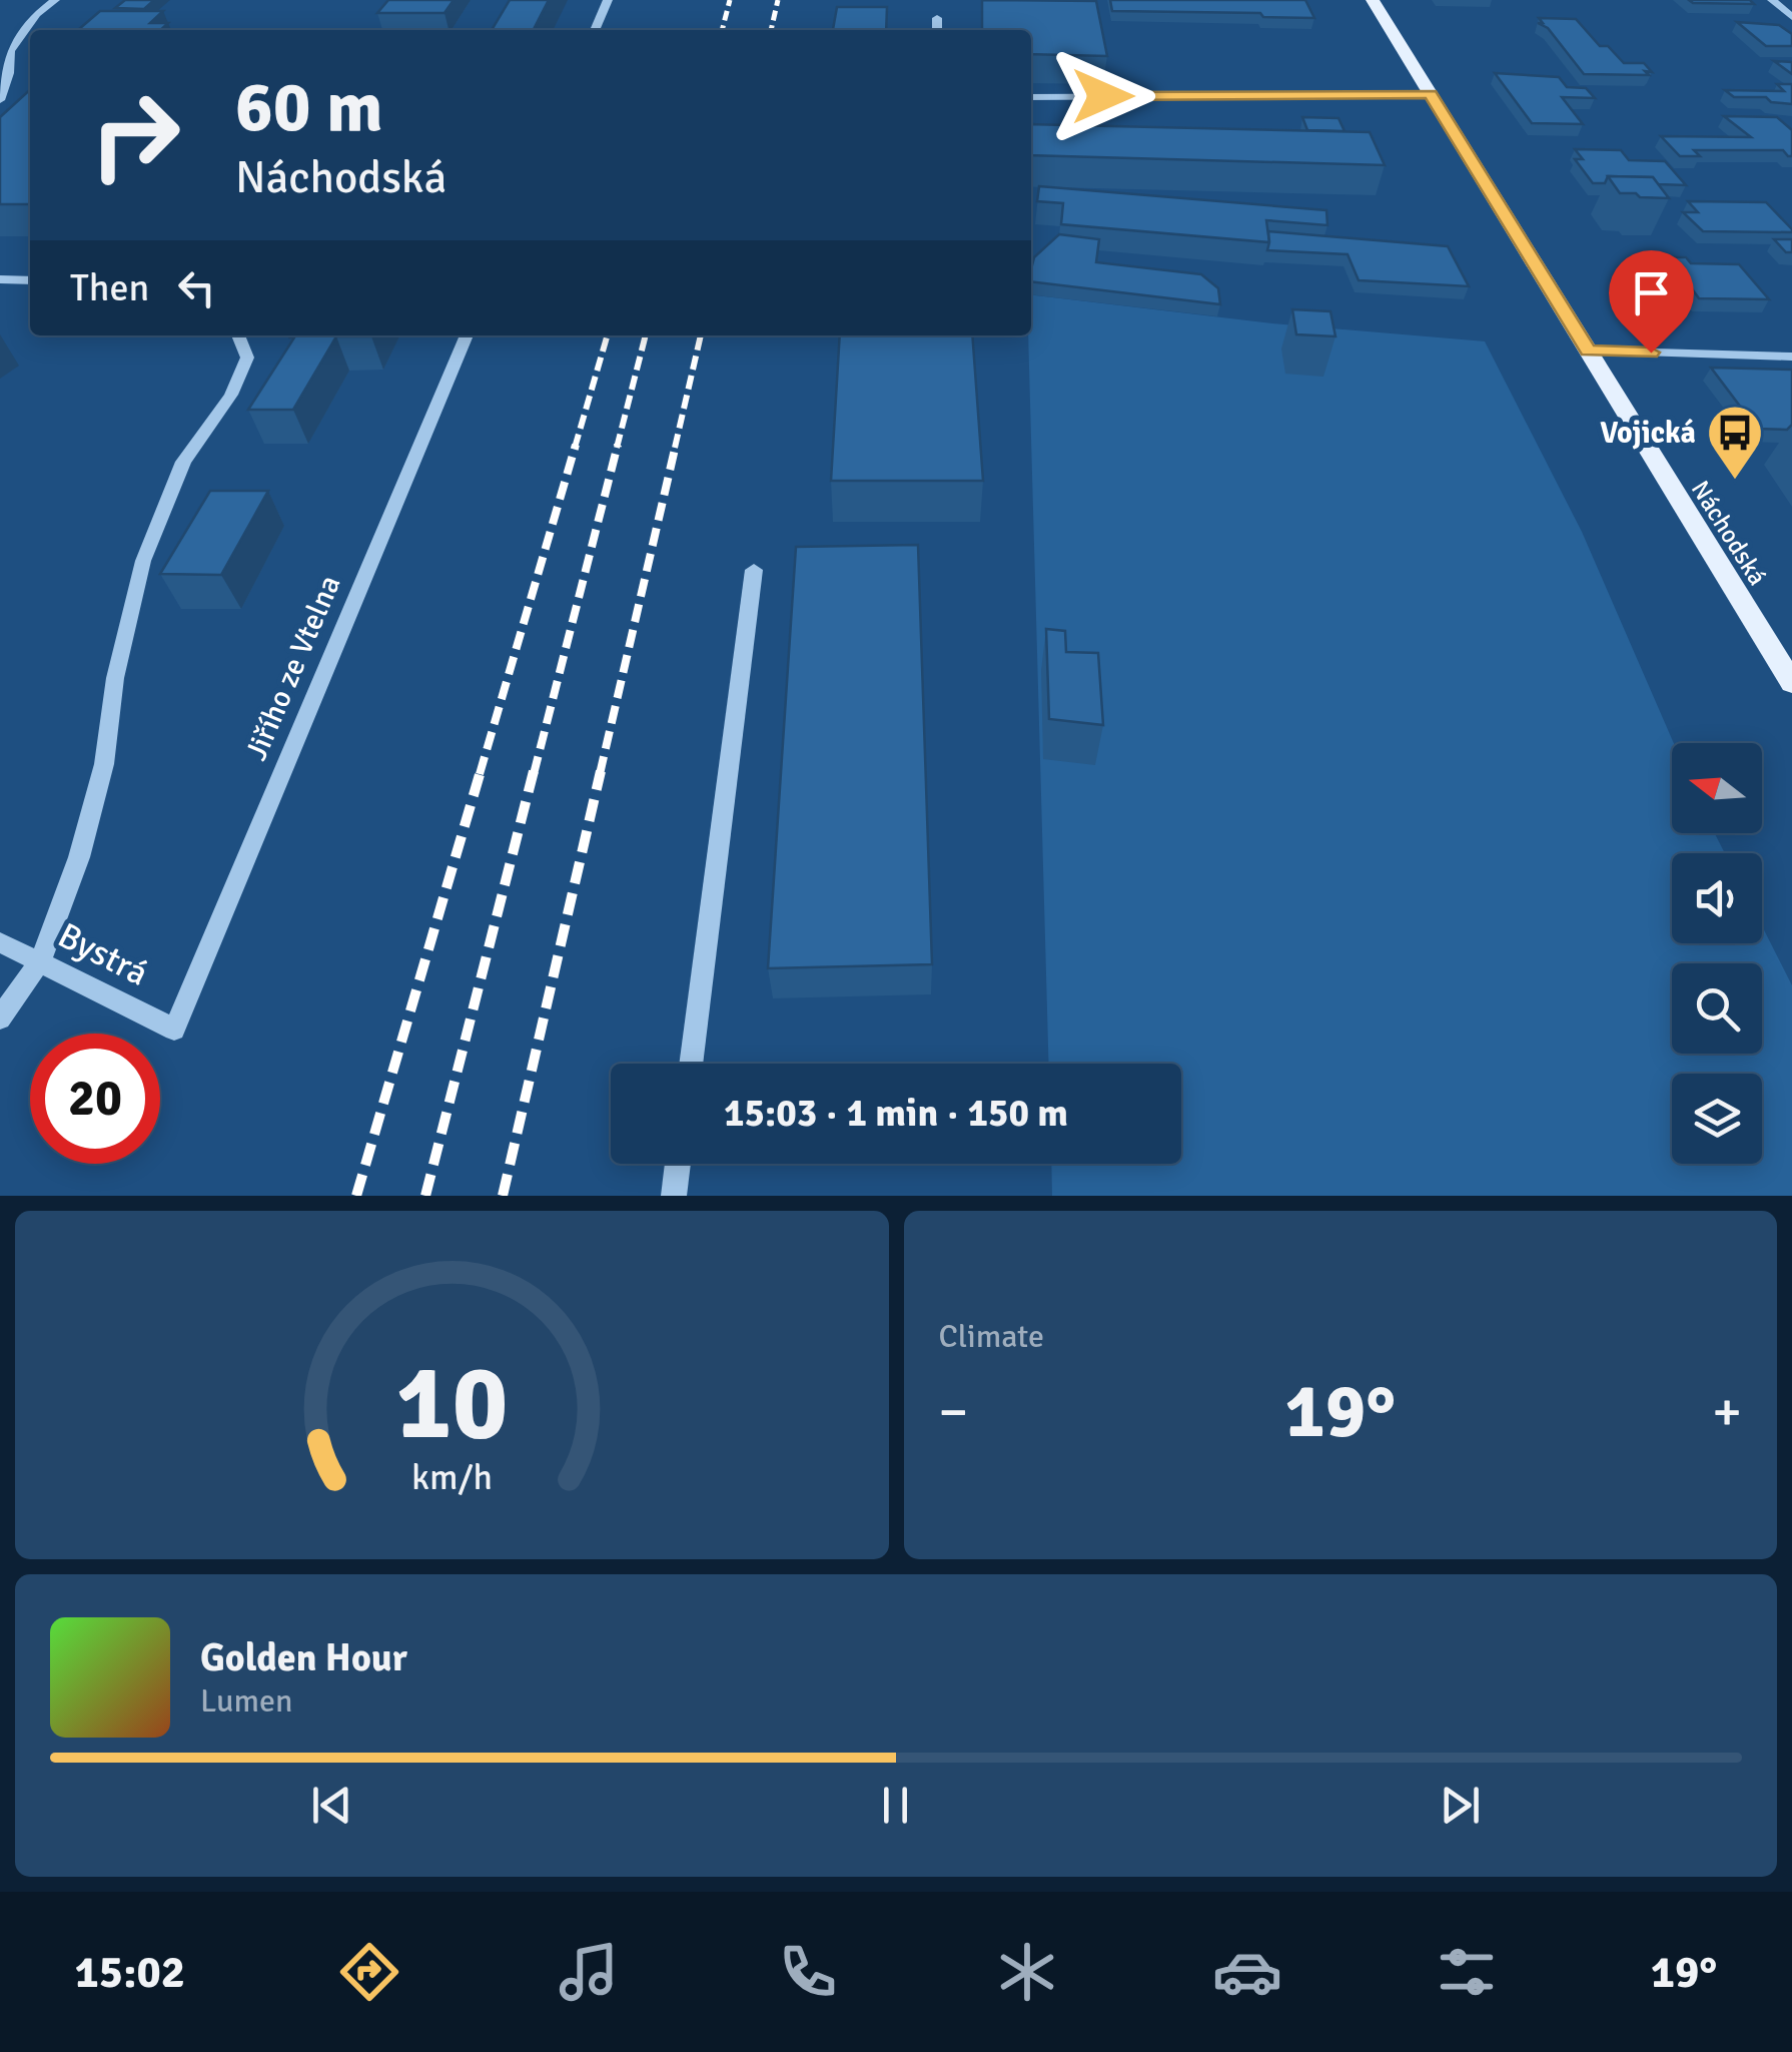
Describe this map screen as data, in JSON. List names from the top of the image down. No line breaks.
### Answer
{"streets":{"main road":["Náchodská"],"street":["Jiřího ze Vtelna","Bystrá"]},"crossings":[["Jiřího ze Vtelna","Bystrá"]],"places":{"bus stop":["Vojická"]},"north":"left","page":{"turn":["60 m","Náchodská"],"then":"Then","limit":"20","trip":"15:03 · 1 min · 150 m","tile":"Climate","heat":["−","19°","+"],"song":["Golden Hour","Lumen"],"tabs":["15:02","19°"],"gauge":["10","km/h"]}}
